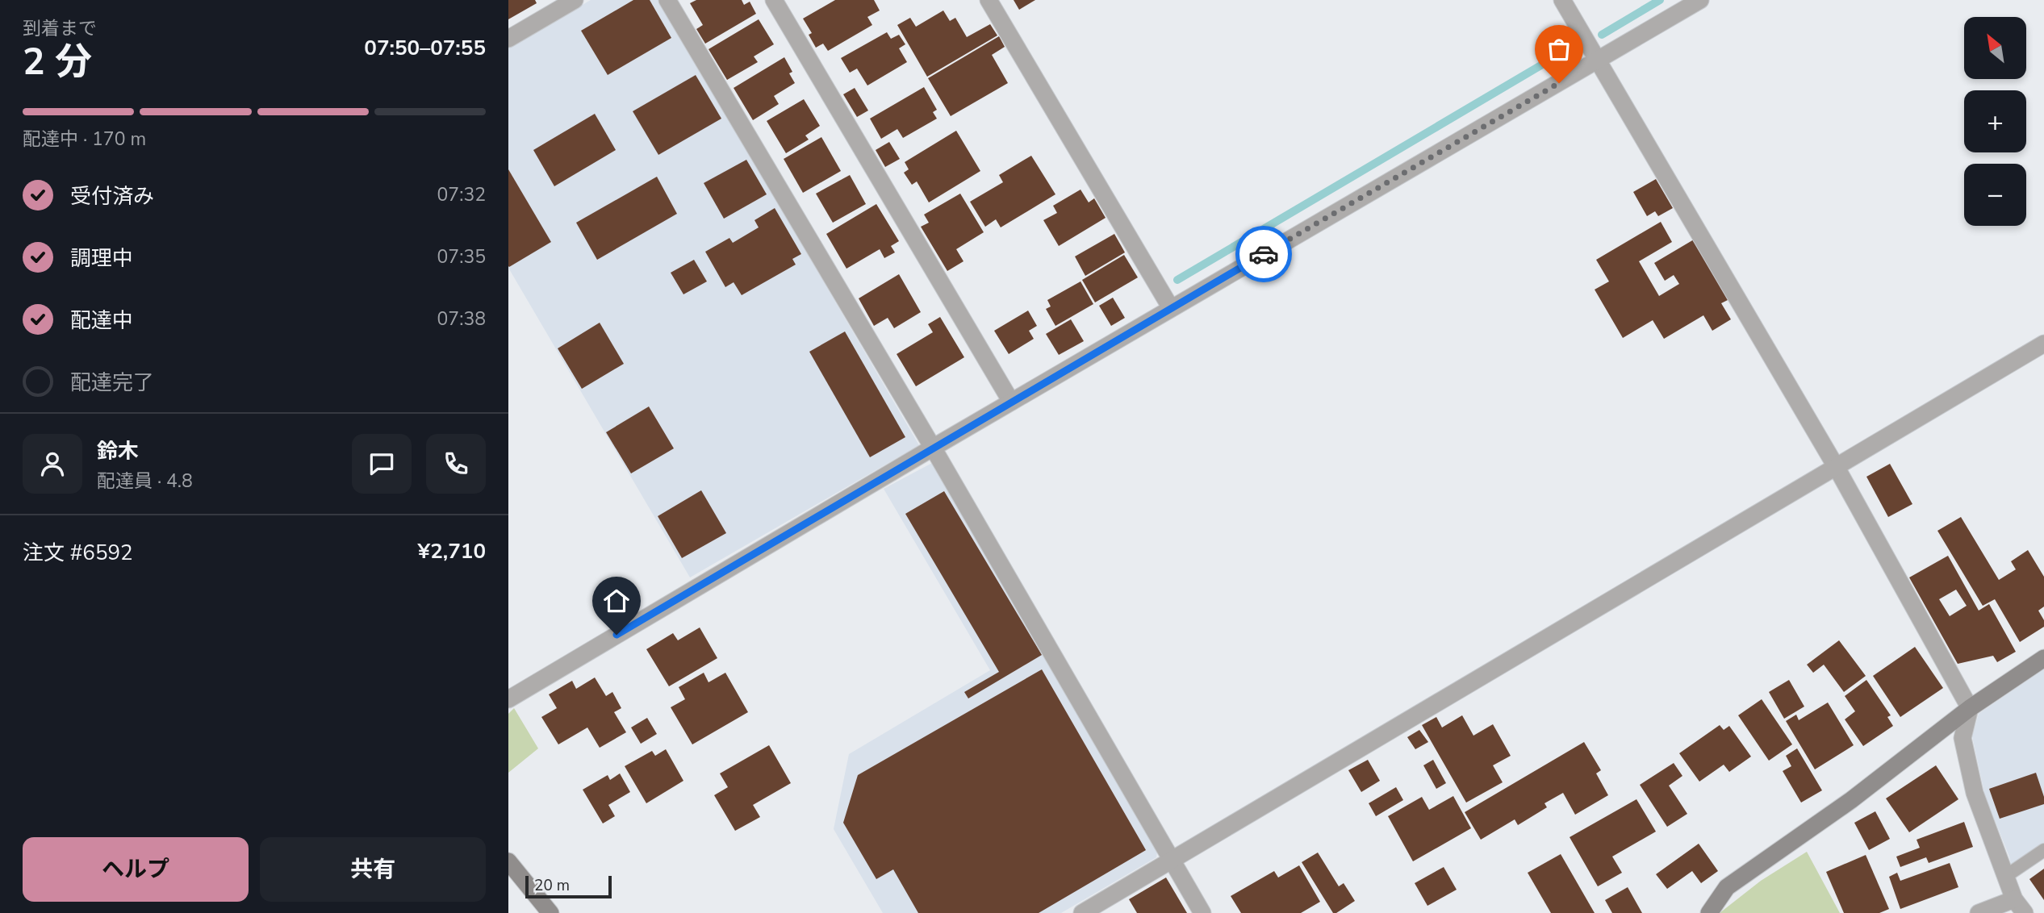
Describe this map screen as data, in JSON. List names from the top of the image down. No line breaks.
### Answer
{"scale_bar":"20 m","north":"top left","page":{"heading":["2 分","到着まで","07:50–07:55"],"panel":["鈴木","配達員 · 4.8","注文 #6592","¥2,710"],"map_buttons":["+","−"],"bar":"配達中 · 170 m","list":[["受付済み","07:32"],["調理中","07:35"],["配達中","07:38"],"配達完了"],"buttons":["ヘルプ","共有"],"scale":"20 m"}}
